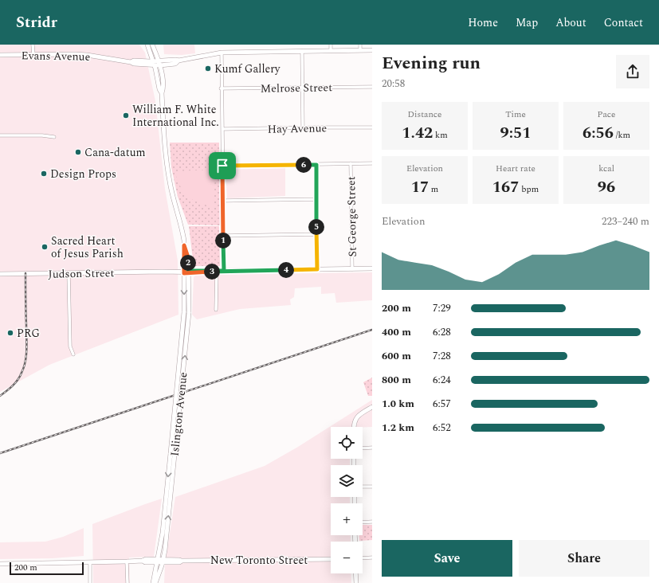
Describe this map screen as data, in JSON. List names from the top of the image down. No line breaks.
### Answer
{"streets":{"street":["Evans Avenue","Melrose Street","Hay Avenue","St George Street","Judson Street","Islington Avenue","New Toronto Street"]},"crossings":[["Evans Avenue","Islington Avenue"],["St George Street","Judson Street"],["Judson Street","Islington Avenue"],["Islington Avenue","New Toronto Street"]],"places":["Kumf Gallery","William F. White International Inc.","Cana-datum","Design Props","Sacred Heart of Jesus Parish","PRG"],"scale_bar":"200 m","page":{"header":"Stridr","nav":["Home","Map","About","Contact"],"heading":["Evening run","20:58"],"stats":[["Distance","1.42 km"],["Time","9:51"],["Pace","6:56 /km"],["Elevation","17 m"],["Heart rate","167 bpm"],["kcal","96"]],"pins":["6","5","1","2","4","3"],"chart":["Elevation","223–240 m"],"list":[{"name":"200 m","note":"7:29"},{"name":"400 m","note":"6:28"},{"name":"600 m","note":"7:28"},{"name":"800 m","note":"6:24"},{"name":"1.0 km","note":"6:57"},{"name":"1.2 km","note":"6:52"}],"map_buttons":["+","−"],"buttons":["Save","Share"],"scale":"200 m"}}
